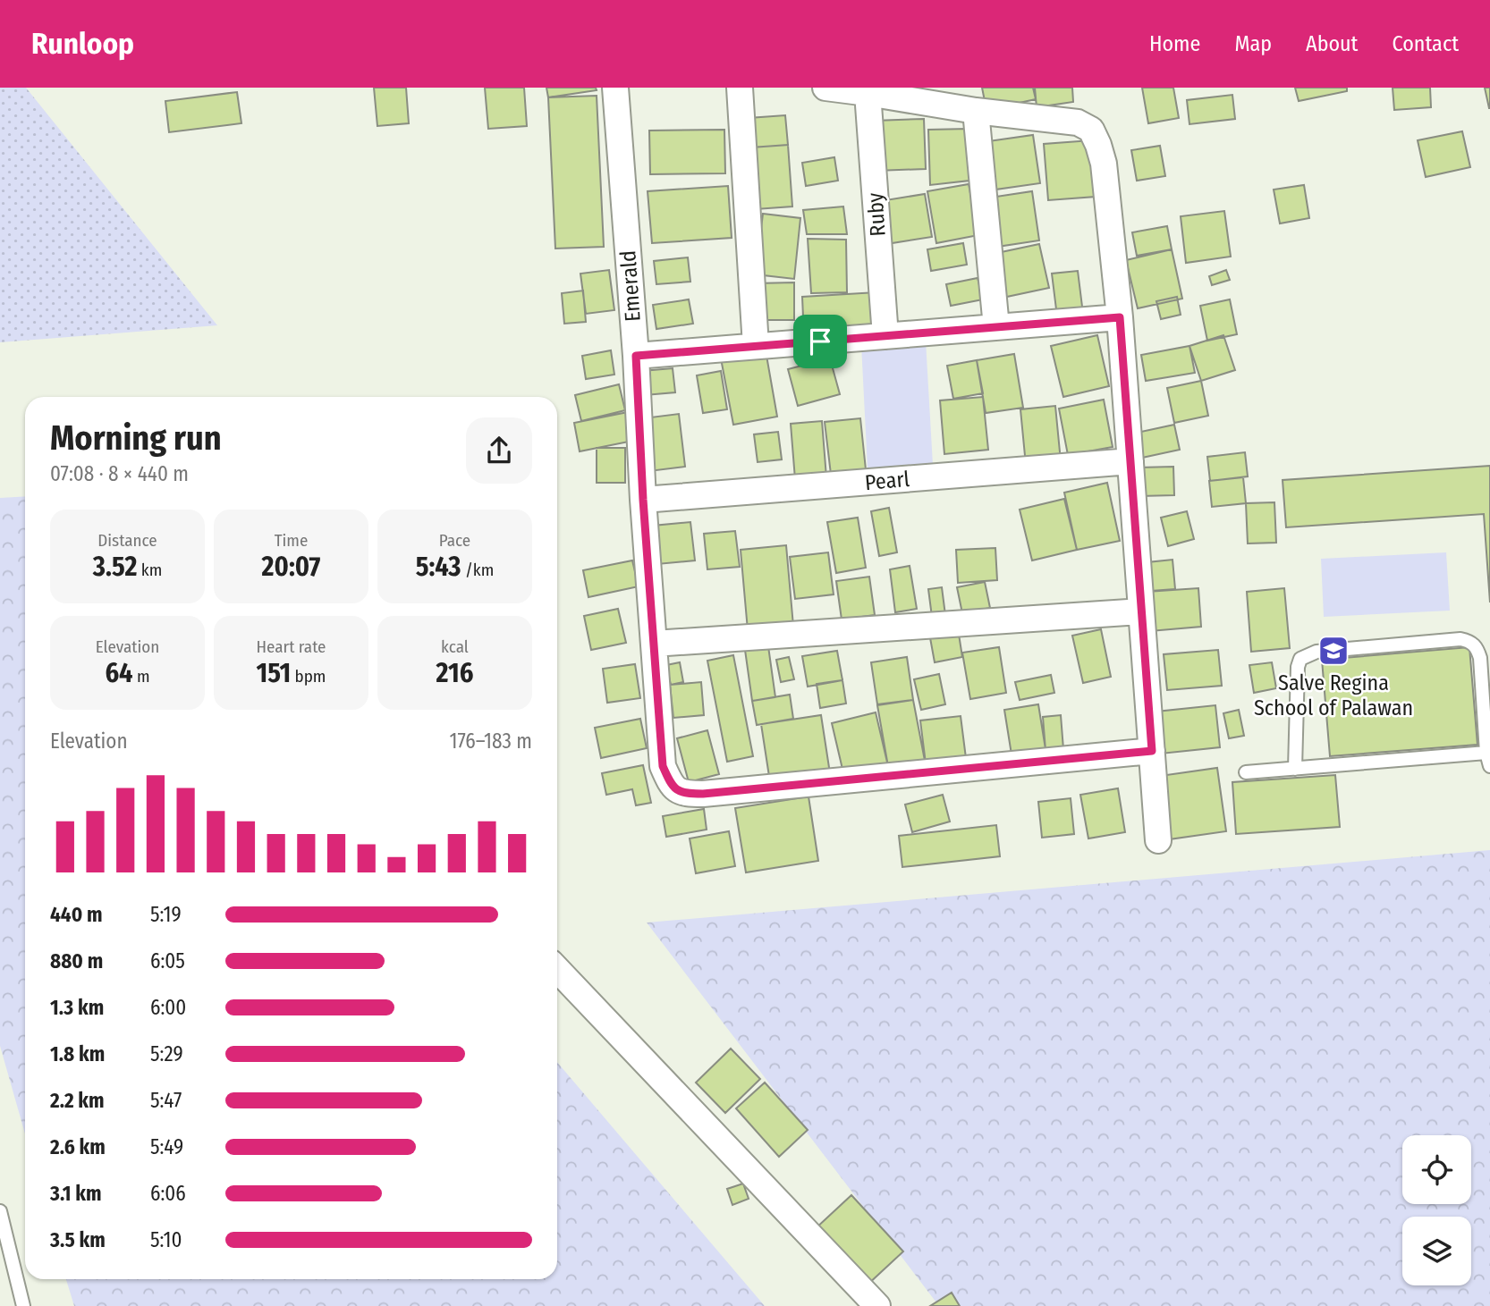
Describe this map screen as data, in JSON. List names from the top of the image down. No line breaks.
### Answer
{"streets":{"street":["Ruby","Emerald","Pearl"]},"crossings":[["Emerald","Pearl"]],"places":{"school or university":["Salve Regina School of Palawan"]},"page":{"header":"Runloop","nav":["Home","Map","About","Contact"],"heading":["Morning run","07:08 · 8 × 440 m"],"stats":[["Distance","3.52 km"],["Time","20:07"],["Pace","5:43 /km"],["Elevation","64 m"],["Heart rate","151 bpm"],["kcal","216"]],"chart":["Elevation","176–183 m"],"list":[{"name":"440 m","note":"5:19"},{"name":"880 m","note":"6:05"},{"name":"1.3 km","note":"6:00"},{"name":"1.8 km","note":"5:29"},{"name":"2.2 km","note":"5:47"},{"name":"2.6 km","note":"5:49"},{"name":"3.1 km","note":"6:06"},{"name":"3.5 km","note":"5:10"}]}}
